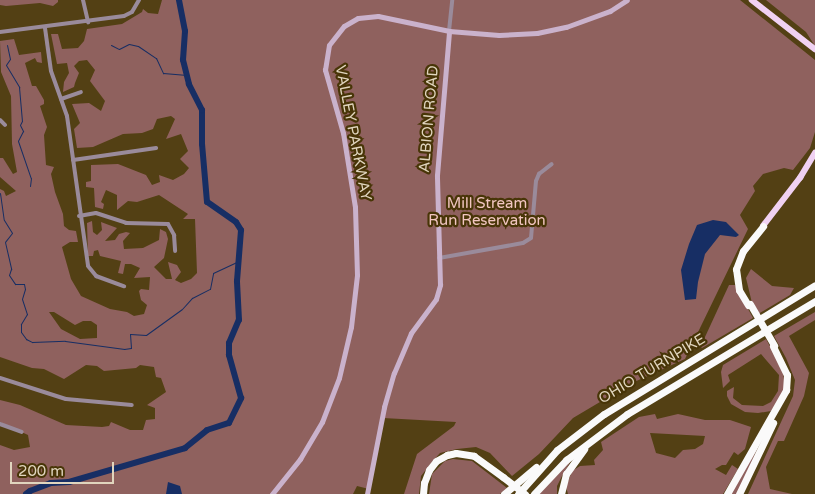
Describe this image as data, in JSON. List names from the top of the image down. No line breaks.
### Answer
{"streets":{"highway":["OHIO TURNPIKE"],"street":["ALBION ROAD","VALLEY PARKWAY"]},"crossings":[["ALBION ROAD","VALLEY PARKWAY"]],"parks":["Mill Stream Run Reservation"],"scale_bar":"200 m"}
